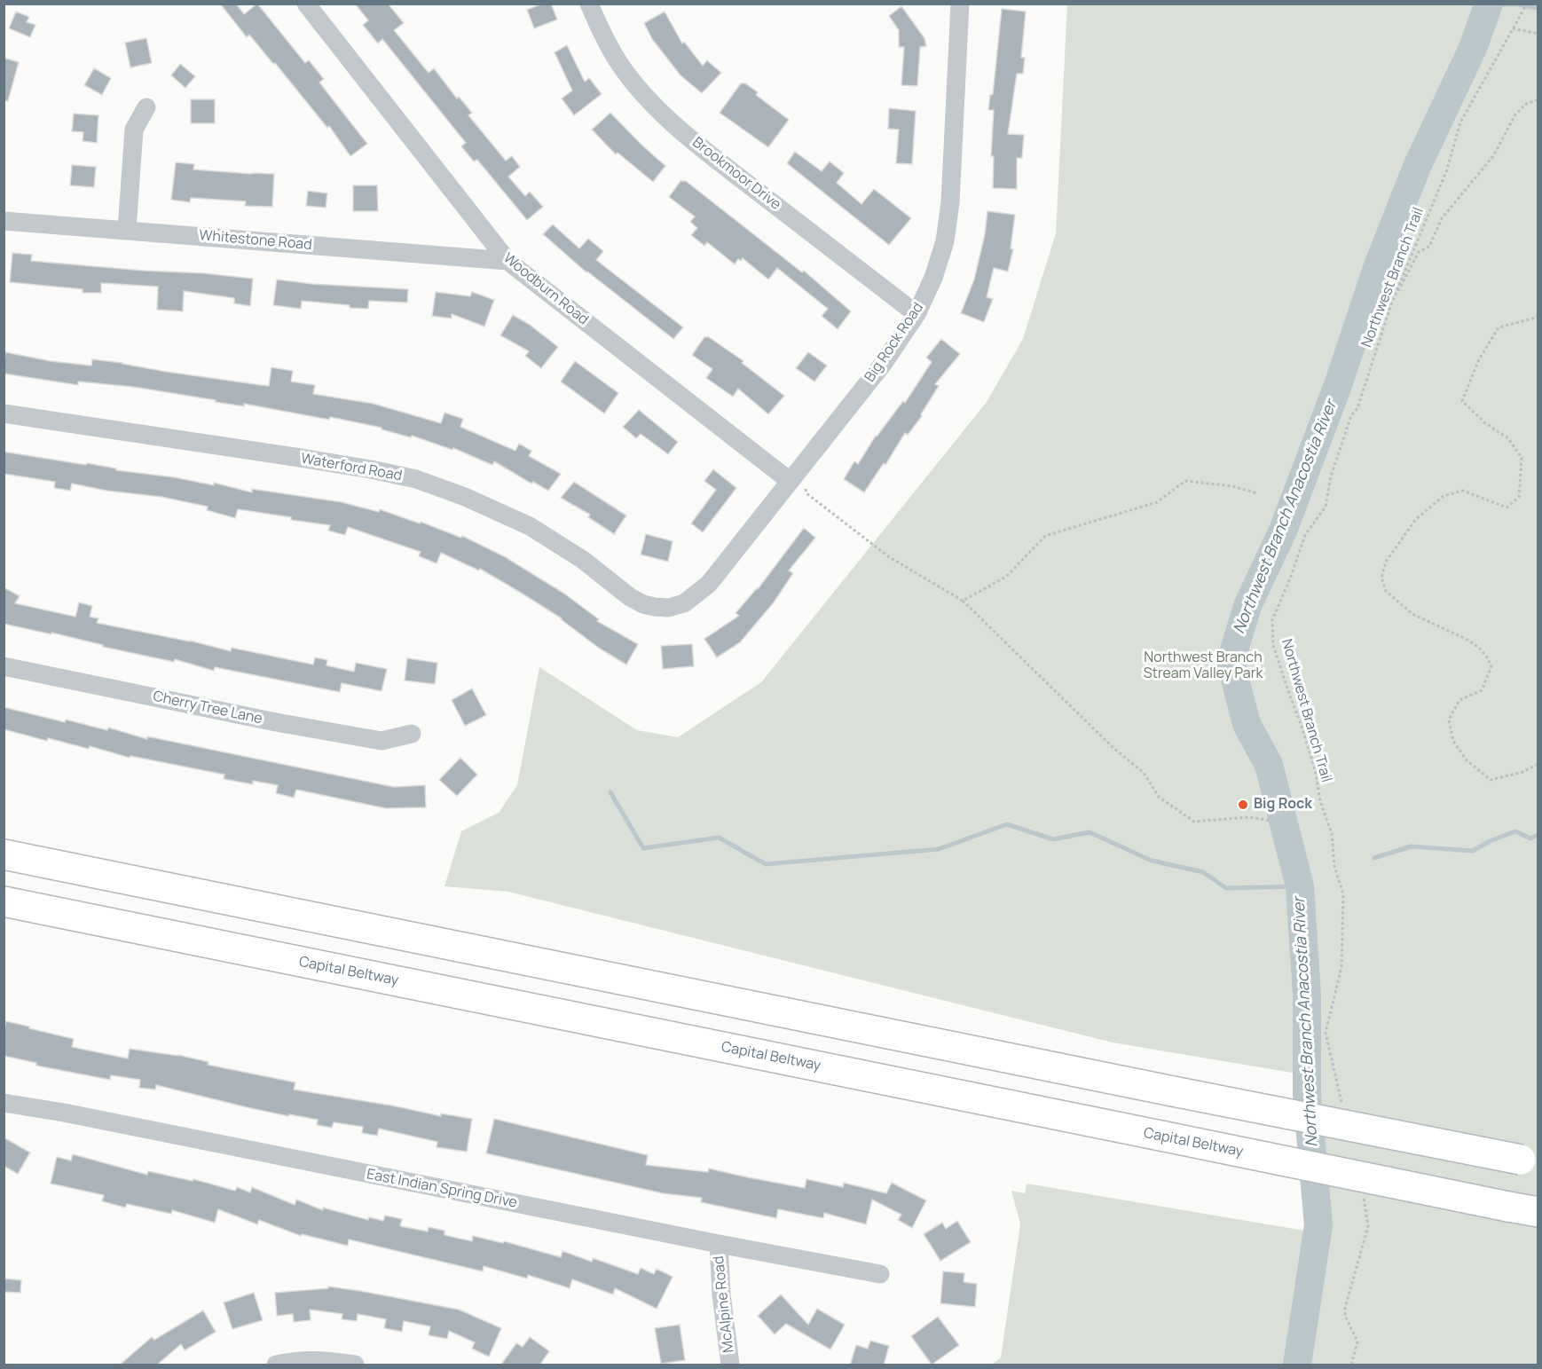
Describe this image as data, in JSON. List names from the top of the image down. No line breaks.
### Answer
{"streets":{"highway":["Capital Beltway"],"street":["Brookmoor Drive","Whitestone Road","Woodburn Road","Big Rock Road","Waterford Road","Cherry Tree Lane","East Indian Spring Drive","McAlpine Road"],"path":["Northwest Branch Trail"]},"crossings":[["Brookmoor Drive","Big Rock Road"],["Whitestone Road","Woodburn Road"],["Woodburn Road","Big Rock Road"],["Big Rock Road","Waterford Road"],["East Indian Spring Drive","McAlpine Road"]],"water":["Northwest Branch Anacostia River"],"parks":["Northwest Branch Stream Valley Park"],"places":["Big Rock"]}
